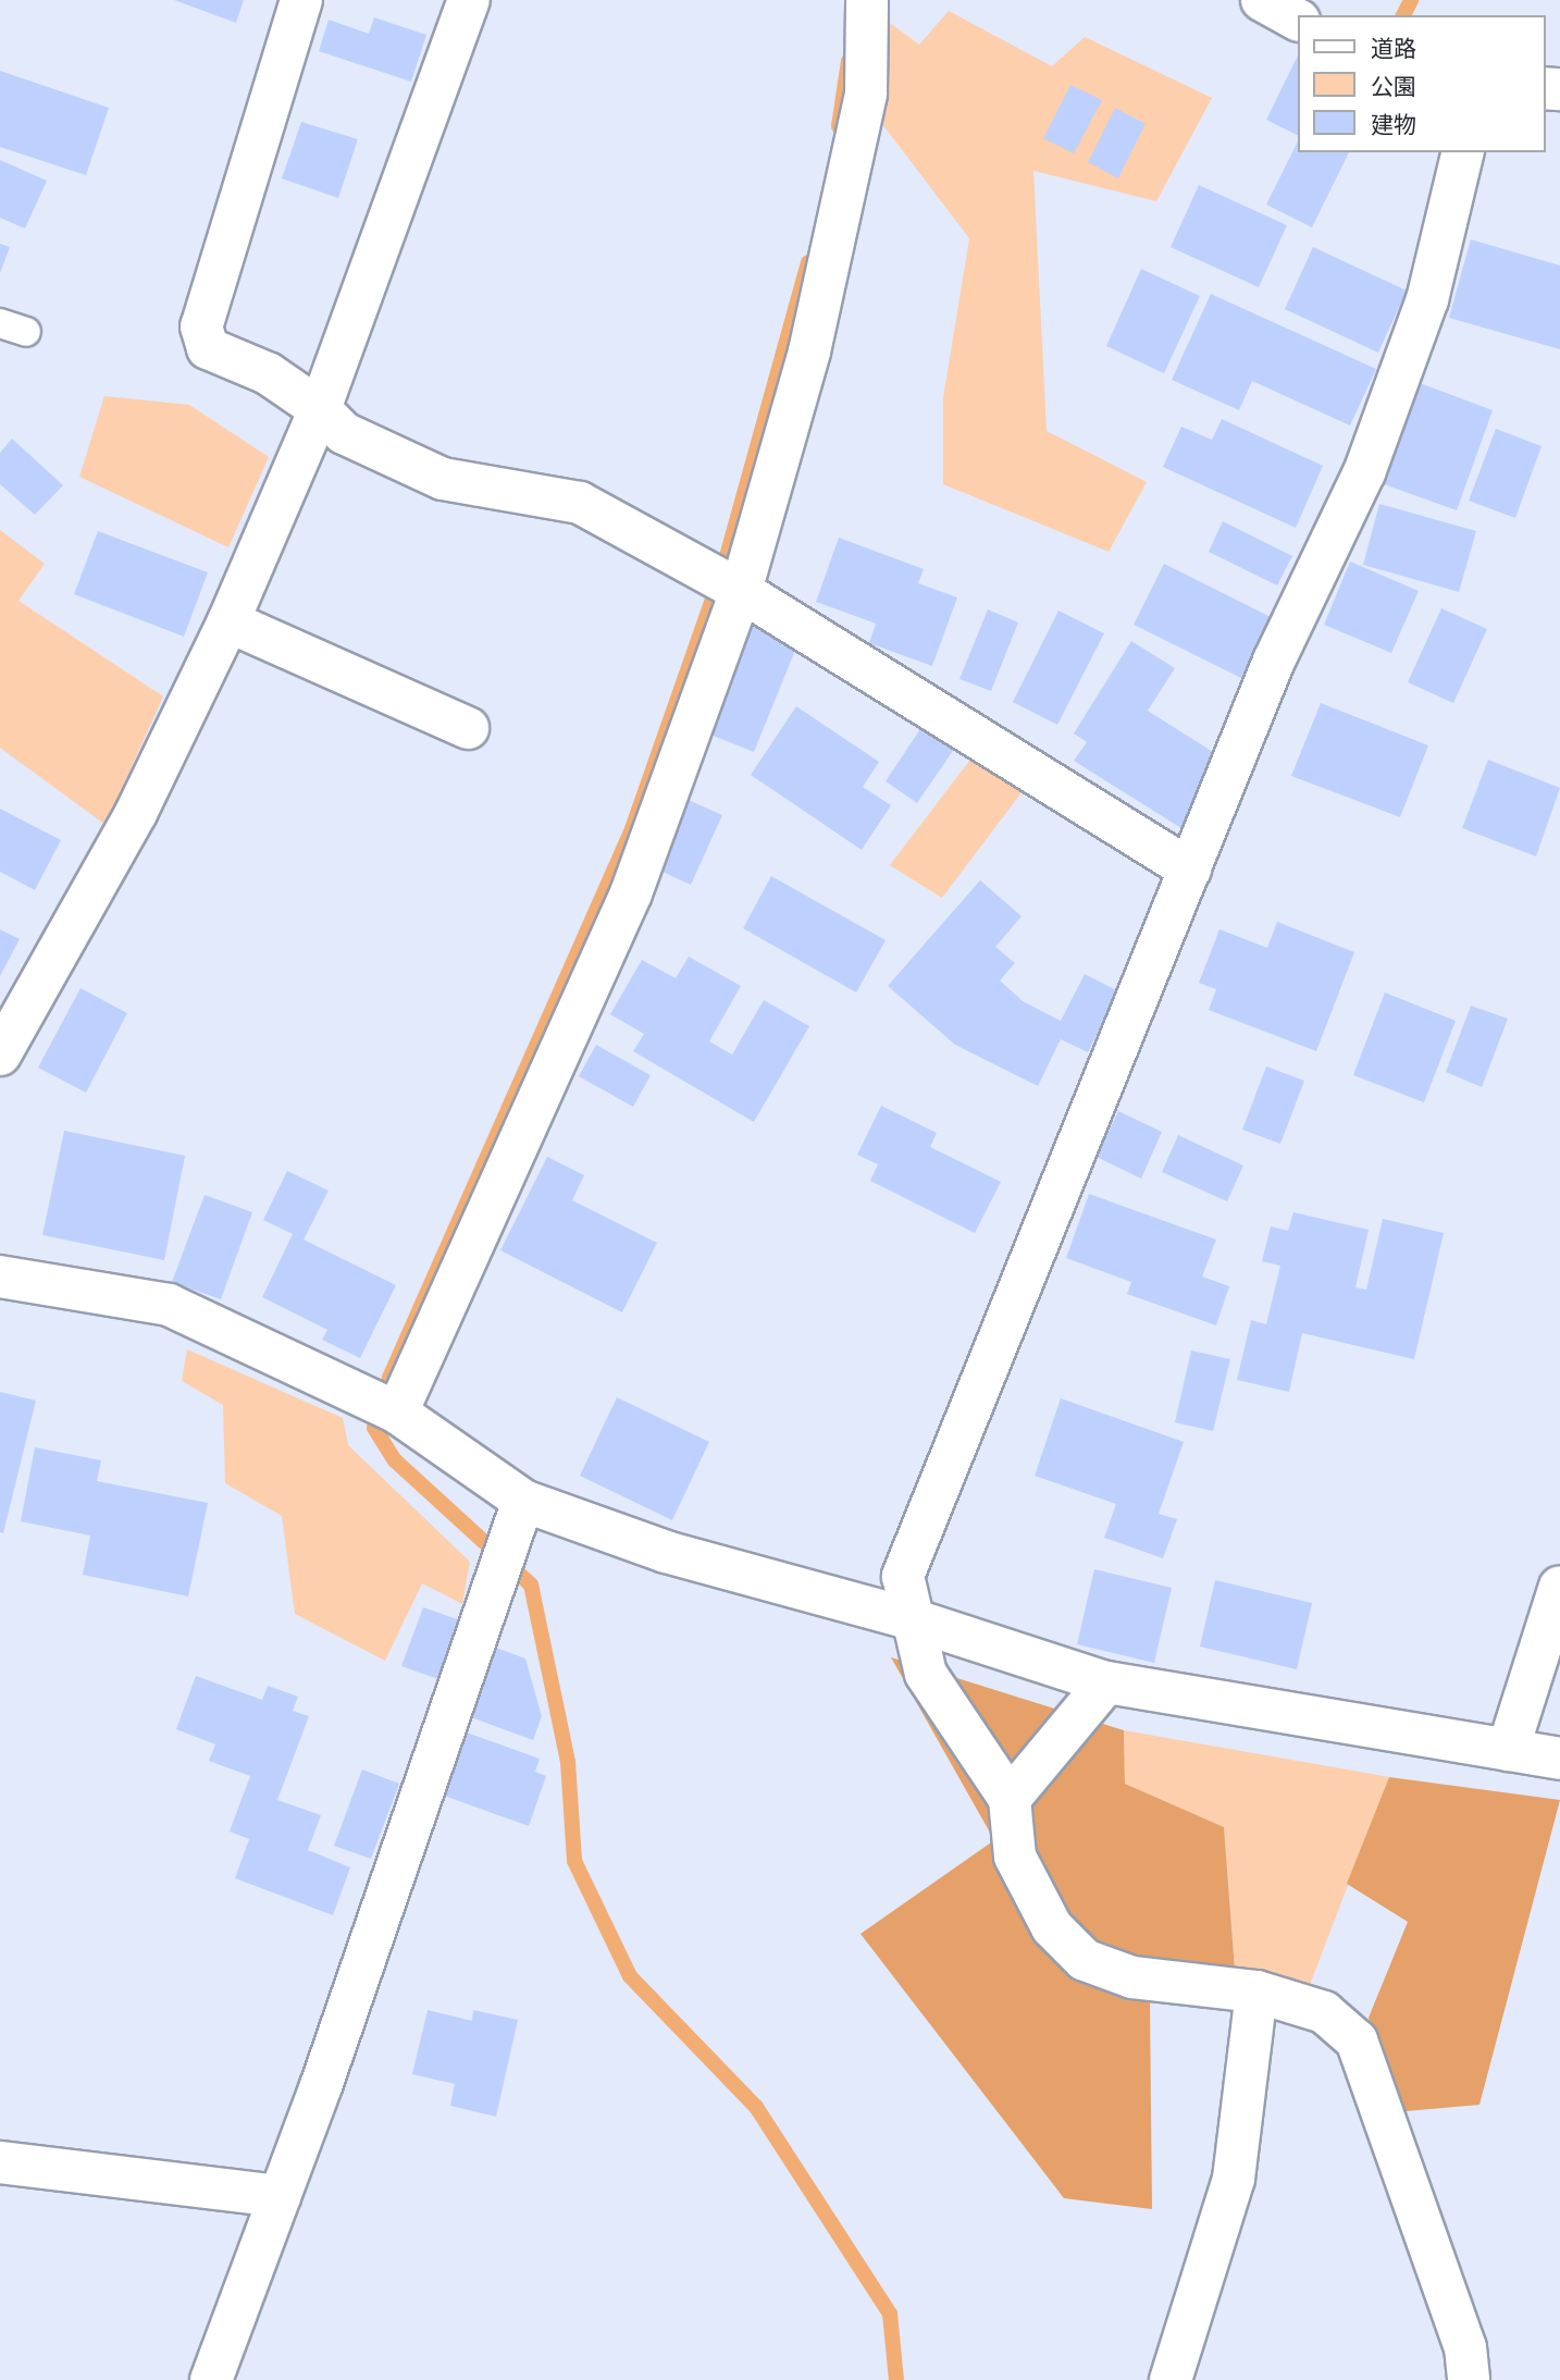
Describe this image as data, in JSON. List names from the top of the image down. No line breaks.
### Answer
{"legend":["道路","公園","建物"]}
